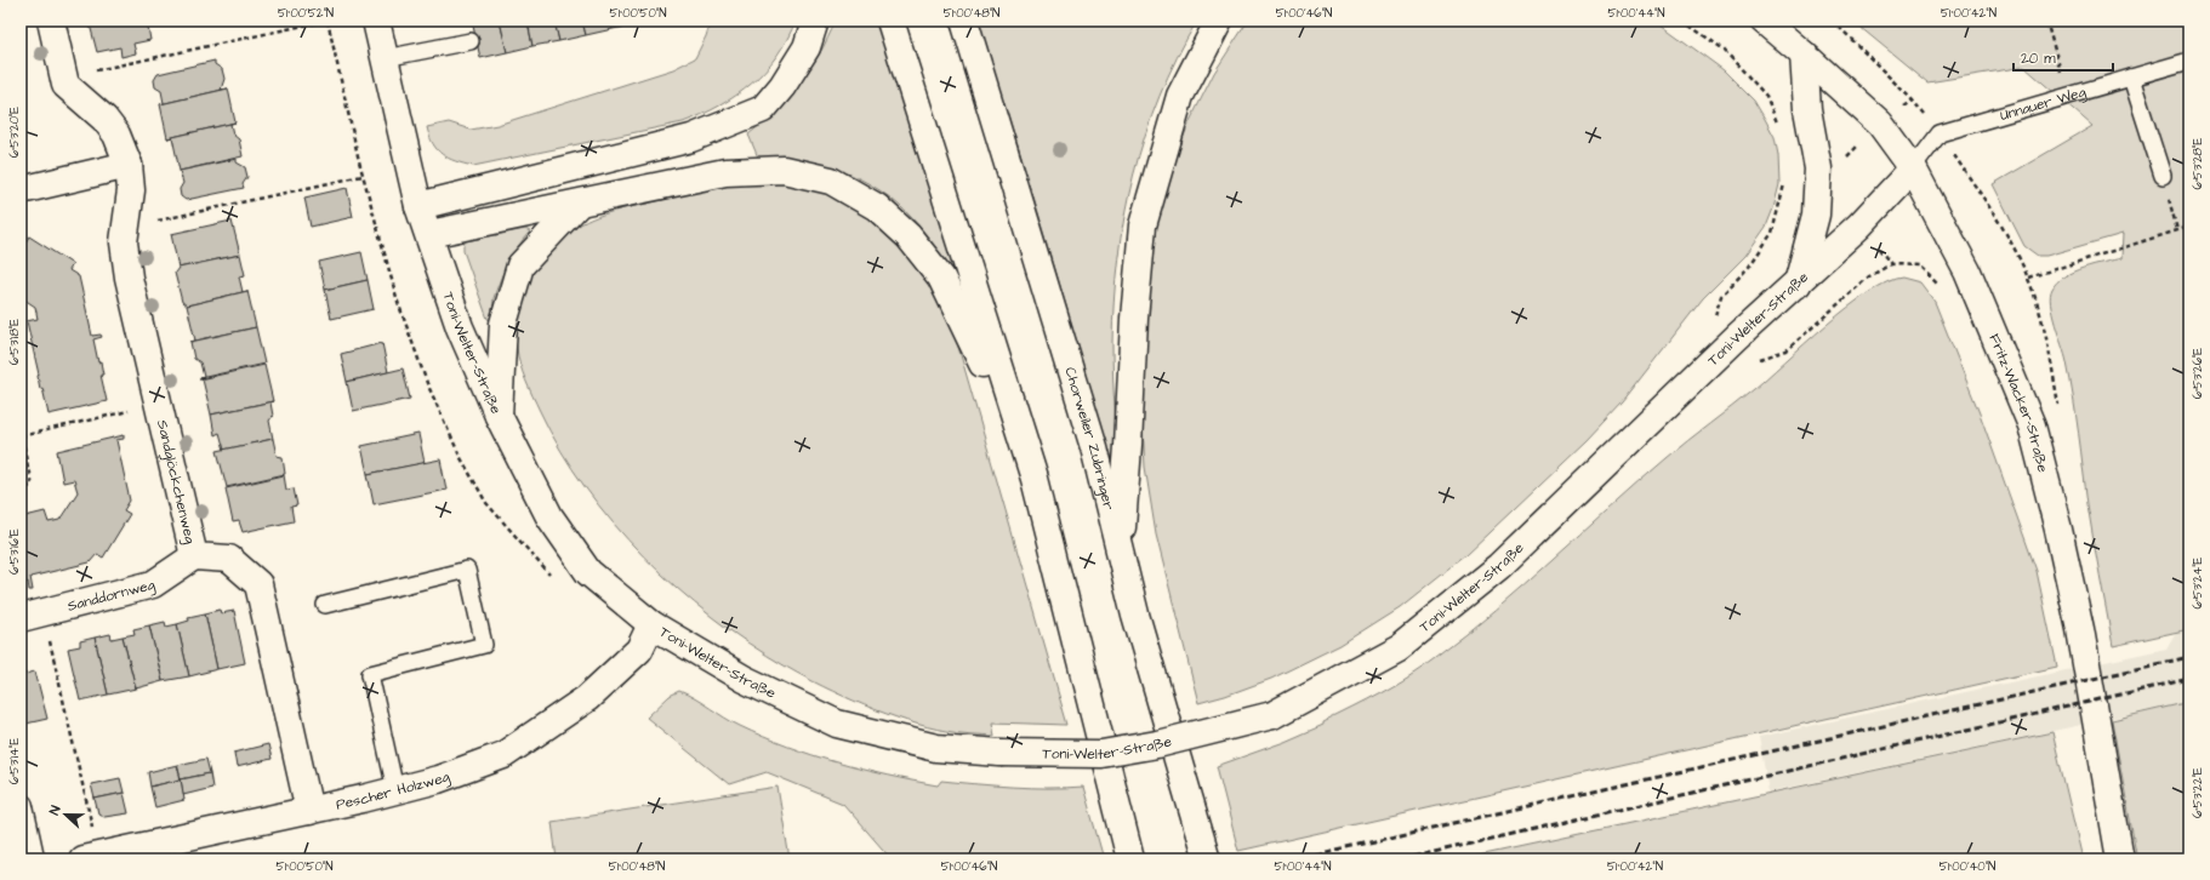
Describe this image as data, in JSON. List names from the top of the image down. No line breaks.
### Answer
{"streets":{"main road":["Toni-Welter-Straße","Fritz-Wacker-Straße","Chorweiler Zubringer","Sandglöckchenweg","Sanddornweg","Pescher Holzweg"],"lane":["Unnauer Weg"]},"crossings":[["Unnauer Weg","Toni-Welter-Straße"],["Unnauer Weg","Fritz-Wacker-Straße"],["Toni-Welter-Straße","Fritz-Wacker-Straße"],["Toni-Welter-Straße","Pescher Holzweg"],["Sandglöckchenweg","Sanddornweg"],["Sandglöckchenweg","Pescher Holzweg"]],"scale_bar":"20 m","north":"left","coordinates":["51°00'52\"N","51°00'50\"N","51°00'48\"N","51°00'46\"N","51°00'44\"N","51°00'42\"N","6°53'20\"E","6°53'28\"E","6°53'18\"E","6°53'26\"E","6°53'16\"E","6°53'24\"E","6°53'14\"E","6°53'22\"E","51°00'40\"N"]}
